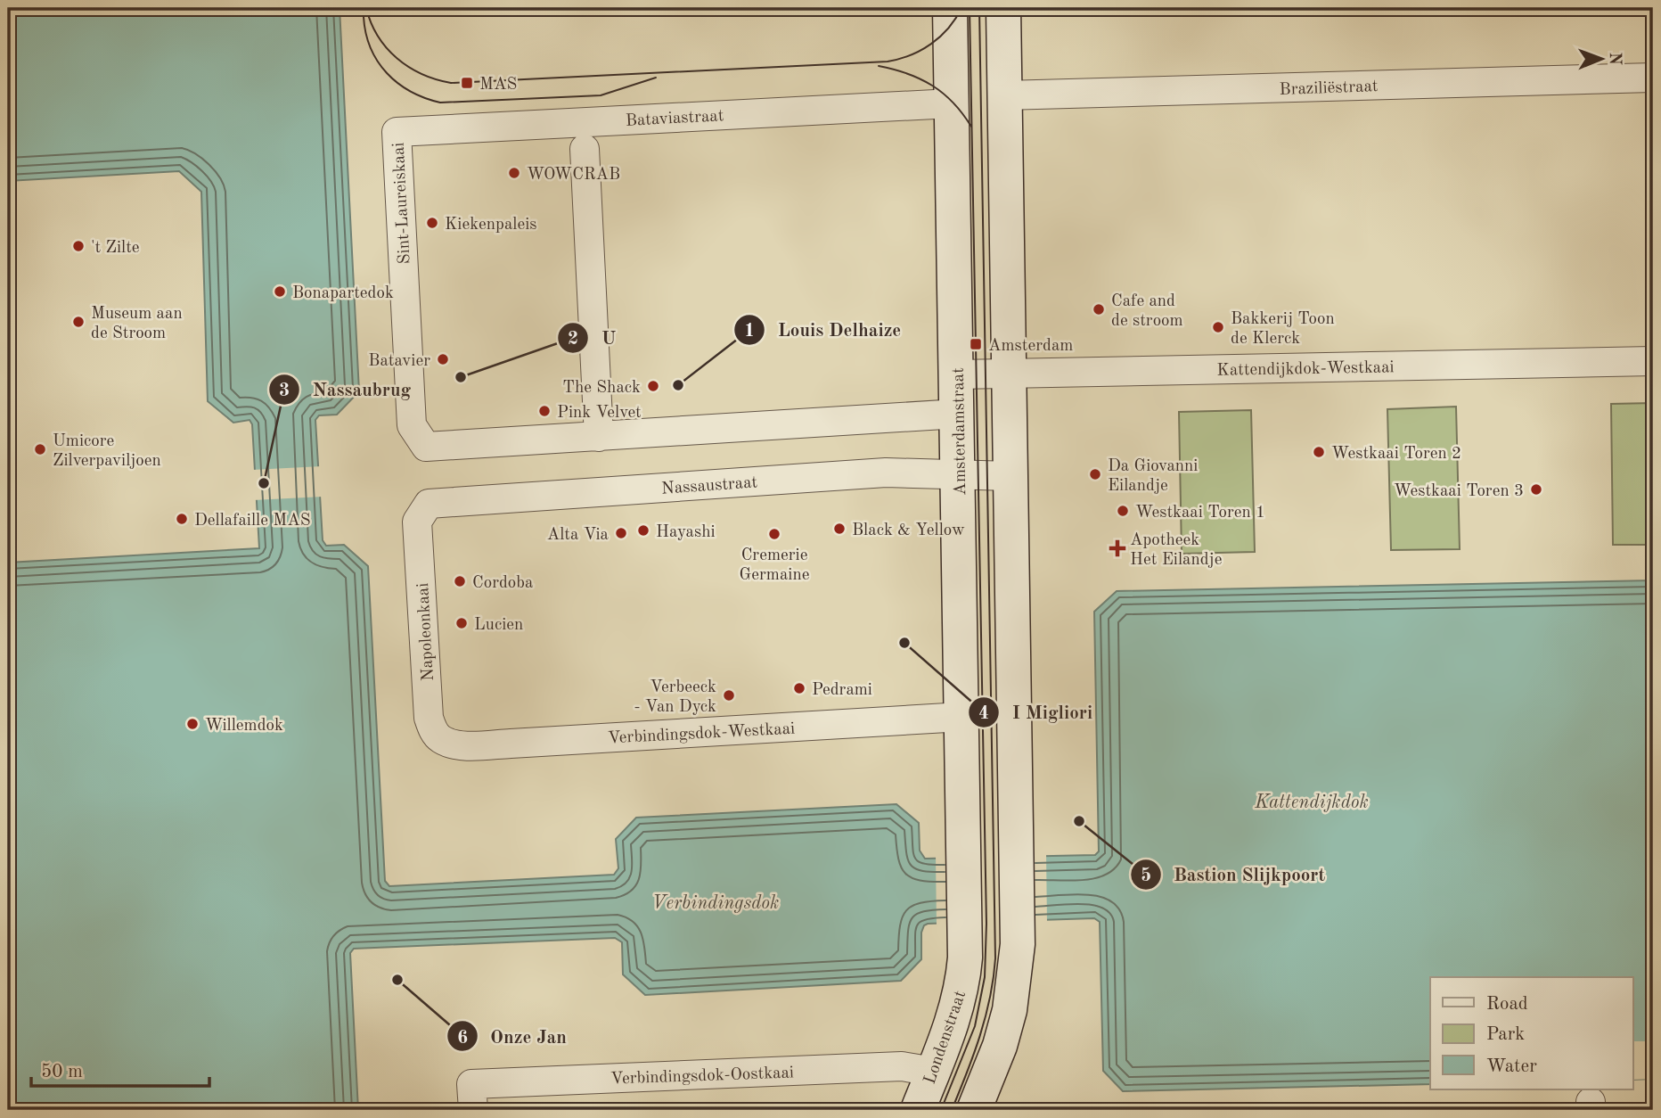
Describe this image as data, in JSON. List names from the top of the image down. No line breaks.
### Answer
{"streets":{"street":["Braziliëstraat","Bataviastraat","Sint-Laureiskaai","Kattendijkdok-Westkaai","Amsterdamstraat","Nassaustraat","Napoleonkaai","Verbindingsdok-Westkaai","Londenstraat","Verbindingsdok-Oostkaai"]},"crossings":[["Bataviastraat","Sint-Laureiskaai"],["Bataviastraat","Amsterdamstraat"],["Kattendijkdok-Westkaai","Amsterdamstraat"],["Amsterdamstraat","Nassaustraat"],["Amsterdamstraat","Verbindingsdok-Westkaai"],["Amsterdamstraat","Londenstraat"],["Nassaustraat","Napoleonkaai"],["Napoleonkaai","Verbindingsdok-Westkaai"],["Londenstraat","Verbindingsdok-Oostkaai"]],"water":["Kattendijkdok","Verbindingsdok"],"places":{"transit":["MAS","Amsterdam"],"other":["WOWCRAB","Kiekenpaleis","'t Zilte","Bonapartedok","Cafe and de stroom","Museum aan de Stroom","Bakkerij Toon de Klerck","Batavier","U","Louis Delhaize","The Shack","Pink Velvet","Umicore Zilverpaviljoen","Westkaai Toren 2","Da Giovanni Eilandje","Nassaubrug","Westkaai Toren 3","Westkaai Toren 1","Dellafaille MAS","Black & Yellow","Hayashi","Alta Via","Cremerie Germaine","Cordoba","Lucien","I Migliori","Pedrami","Verbeeck - Van Dyck","Willemdok","Bastion Slijkpoort","Onze Jan"],"health":["Apotheek Het Eilandje"]},"legend":["Road","Park","Water"],"scale_bar":"50 m","north":"right"}
